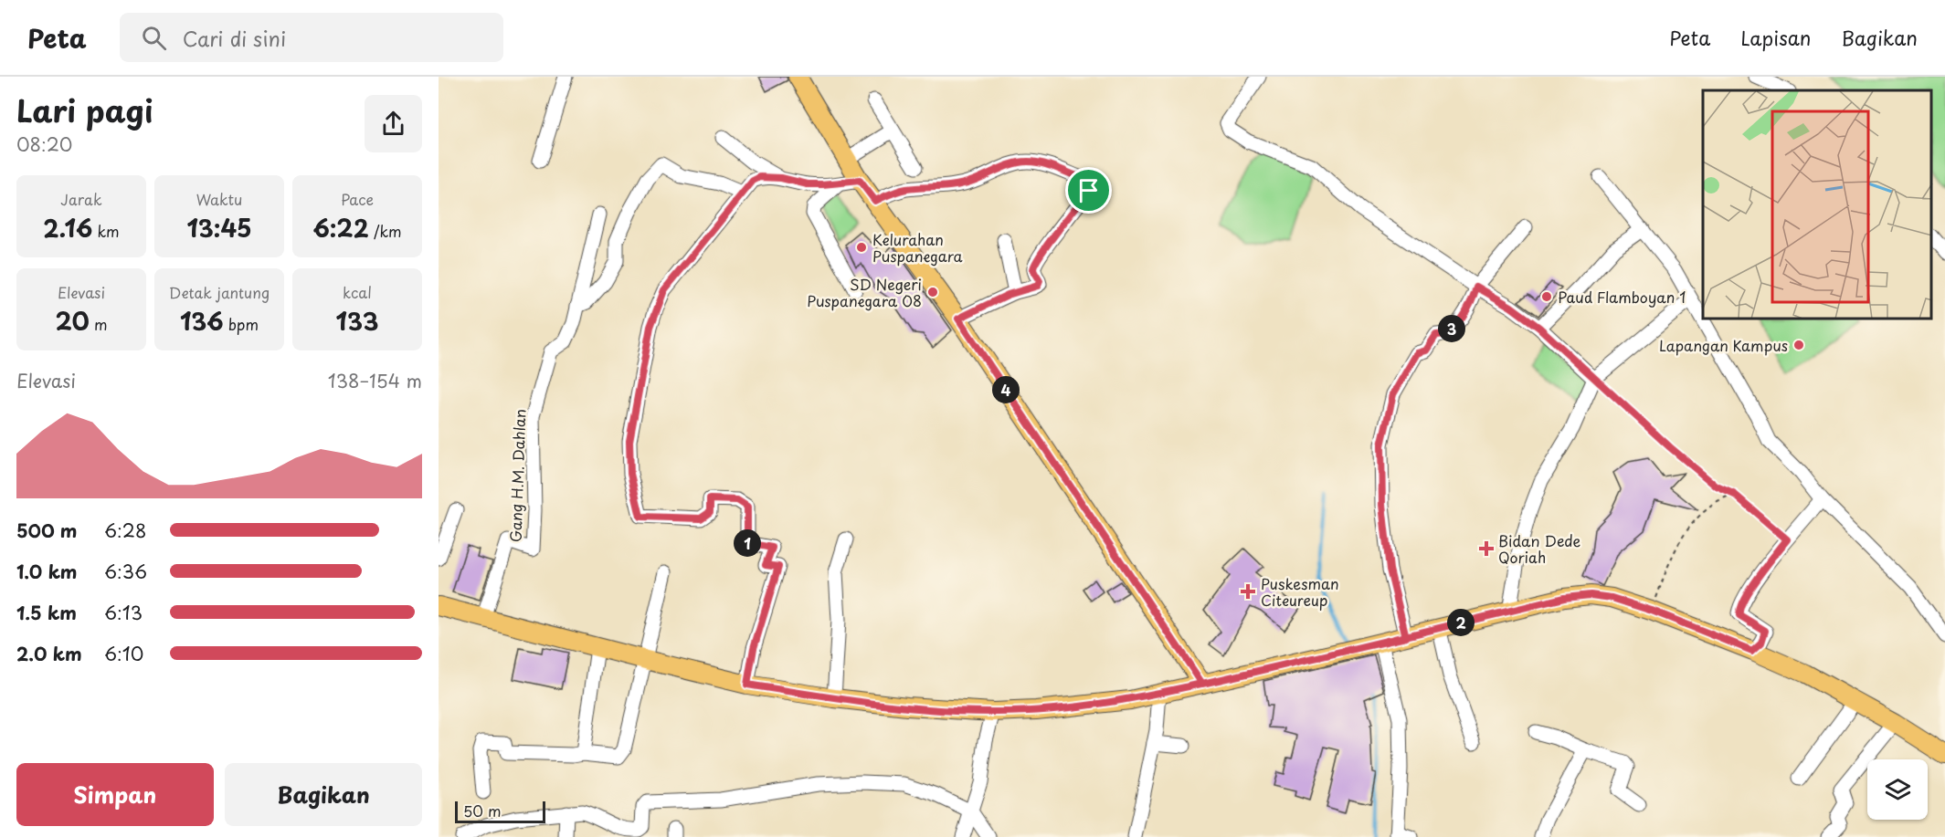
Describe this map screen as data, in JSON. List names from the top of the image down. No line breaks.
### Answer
{"streets":{"street":["Gang H.M. Dahlan"]},"places":{"other":["Kelurahan Puspanegara","SD Negeri Puspanegara 08","Paud Flamboyan 1","Lapangan Kampus"],"health":["Bidan Dede Qoriah","Puskesman Citeureup"]},"scale_bar":"50 m","page":{"header":"Peta","search":"Cari di sini","nav":["Peta","Lapisan","Bagikan"],"heading":["Lari pagi","08:20"],"stats":[["Jarak","2.16 km"],["Waktu","13:45"],["Pace","6:22 /km"],["Elevasi","20 m"],["Detak jantung","136 bpm"],["kcal","133"]],"pins":["3","4","1","2"],"chart":["Elevasi","138–154 m"],"list":[{"name":"500 m","note":"6:28"},{"name":"1.0 km","note":"6:36"},{"name":"1.5 km","note":"6:13"},{"name":"2.0 km","note":"6:10"}],"buttons":["Simpan","Bagikan"],"scale":"50 m"}}
